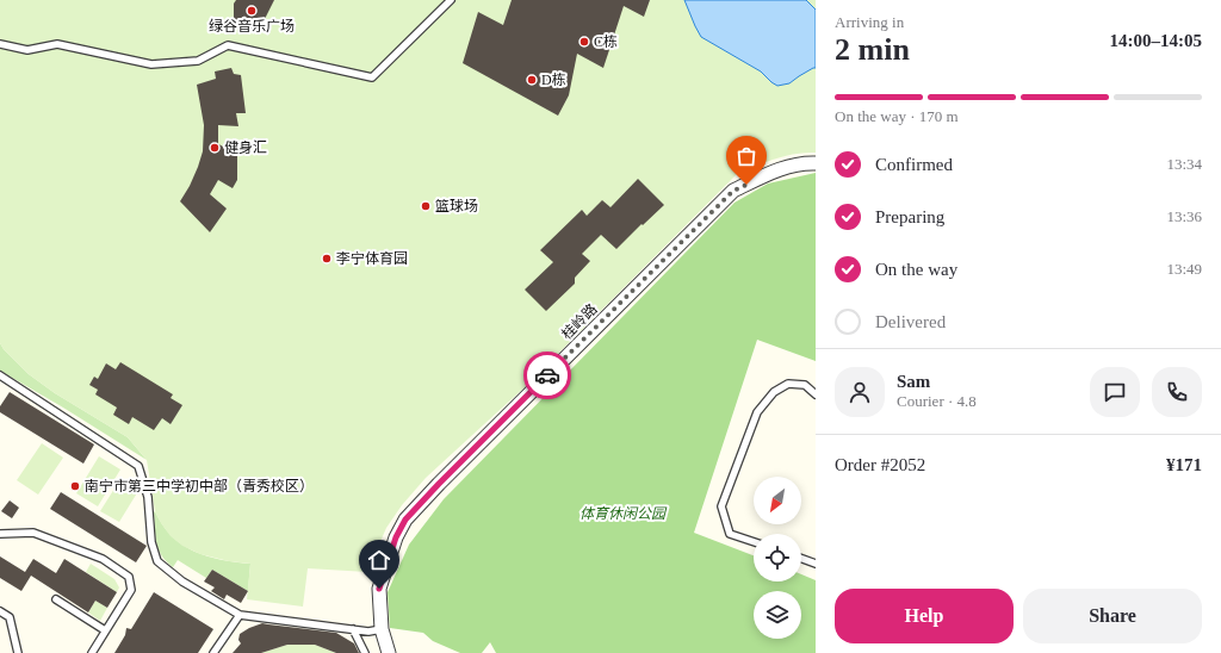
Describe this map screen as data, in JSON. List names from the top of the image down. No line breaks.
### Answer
{"streets":{"street":["桂岭路"]},"parks":["体育休闲公园"],"places":["绿谷音乐广场","C栋","D栋","健身汇","篮球场","李宁体育园","南宁市第三中学初中部（青秀校区）"],"north":"bottom left","page":{"heading":["2 min","Arriving in","14:00–14:05"],"panel":["Sam","Courier · 4.8","Order #2052","¥171"],"bar":"On the way · 170 m","list":[["Confirmed","13:34"],["Preparing","13:36"],["On the way","13:49"],"Delivered"],"buttons":["Help","Share"]}}
